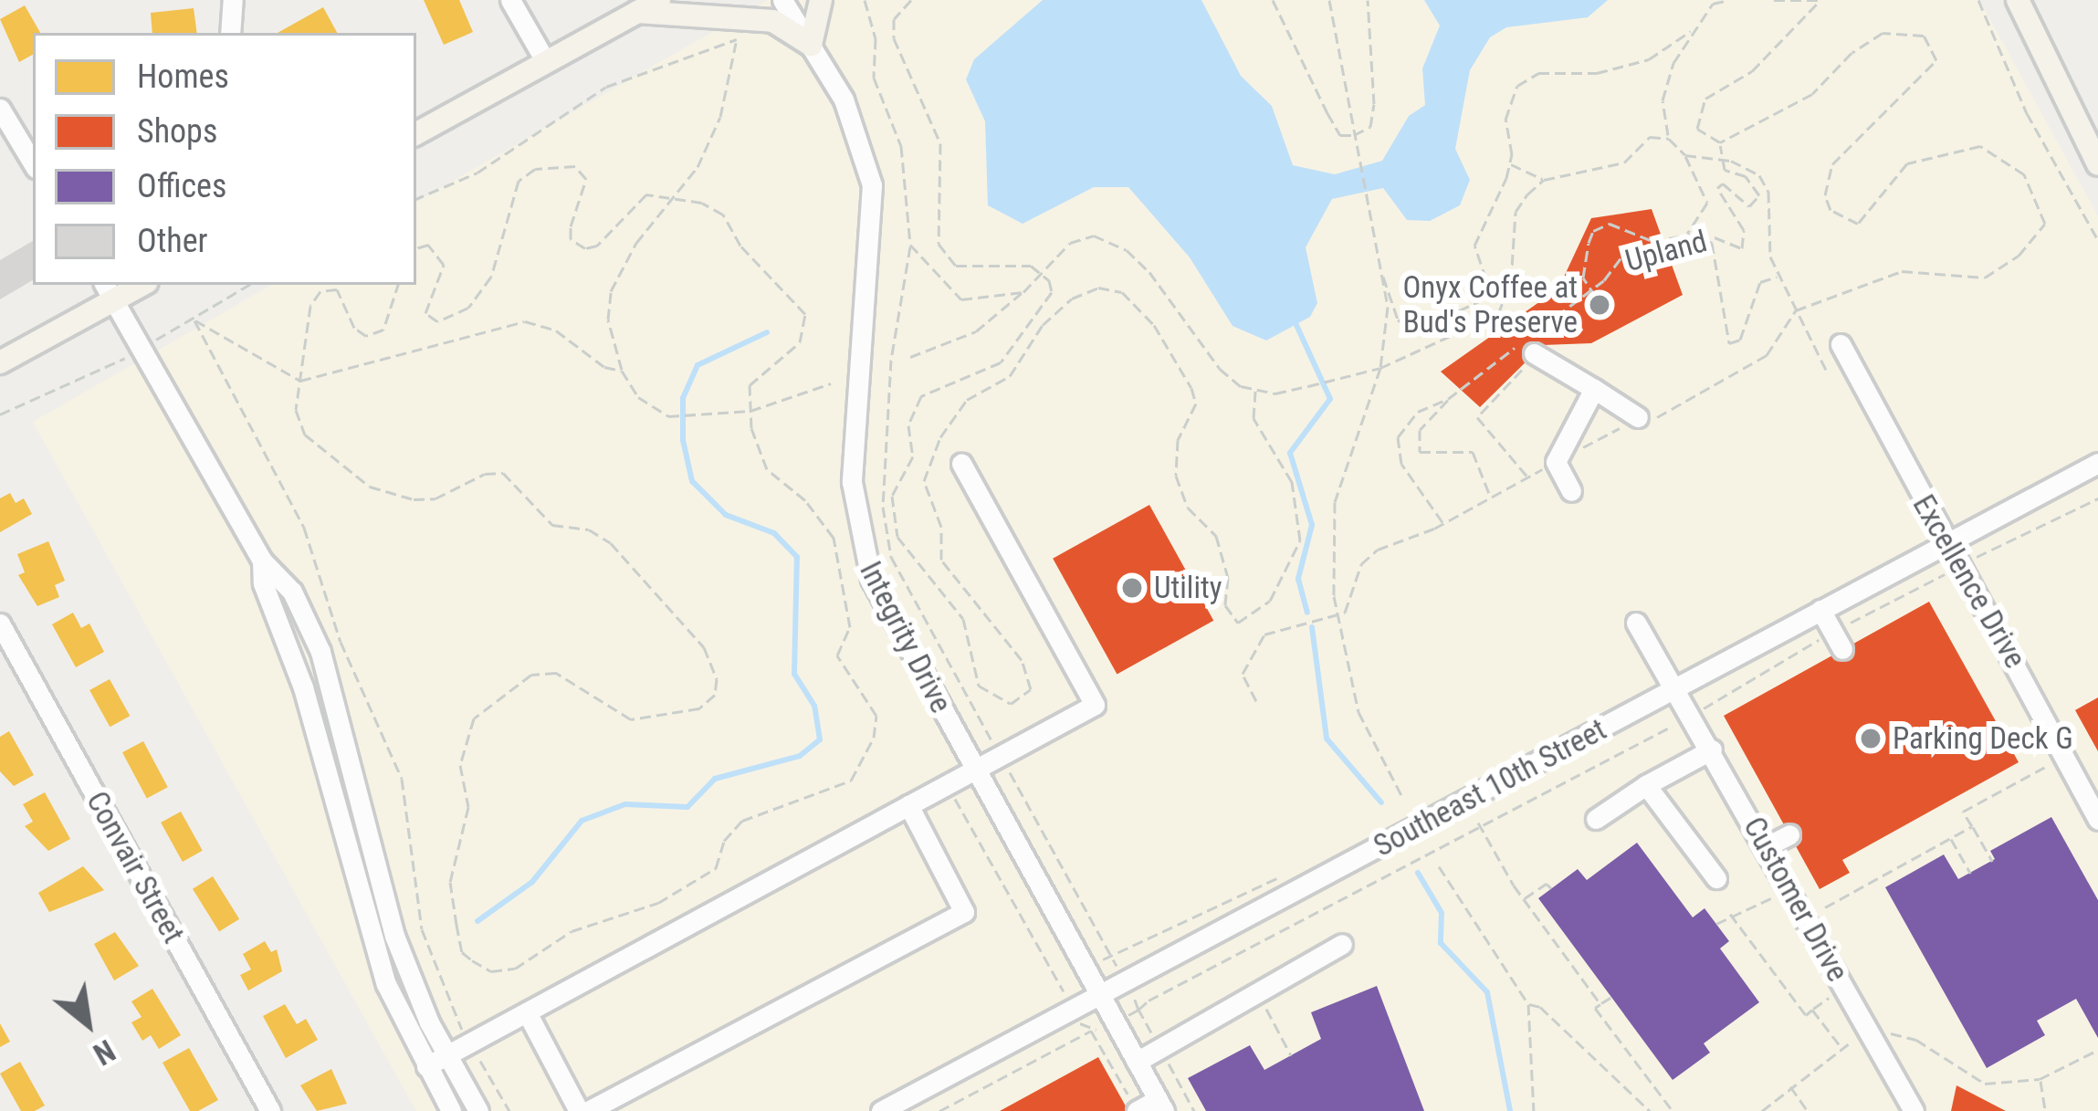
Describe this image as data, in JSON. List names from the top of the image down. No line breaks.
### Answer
{"streets":{"street":["Excellence Drive","Integrity Drive","Southeast 10th Street","Convair Street","Customer Drive"],"path":["Upland"]},"crossings":[["Excellence Drive","Southeast 10th Street"],["Integrity Drive","Southeast 10th Street"],["Southeast 10th Street","Customer Drive"]],"places":["Onyx Coffee at Bud's Preserve","Utility","Parking Deck G"],"legend":["Homes","Shops","Offices","Other"],"north":"bottom right"}
